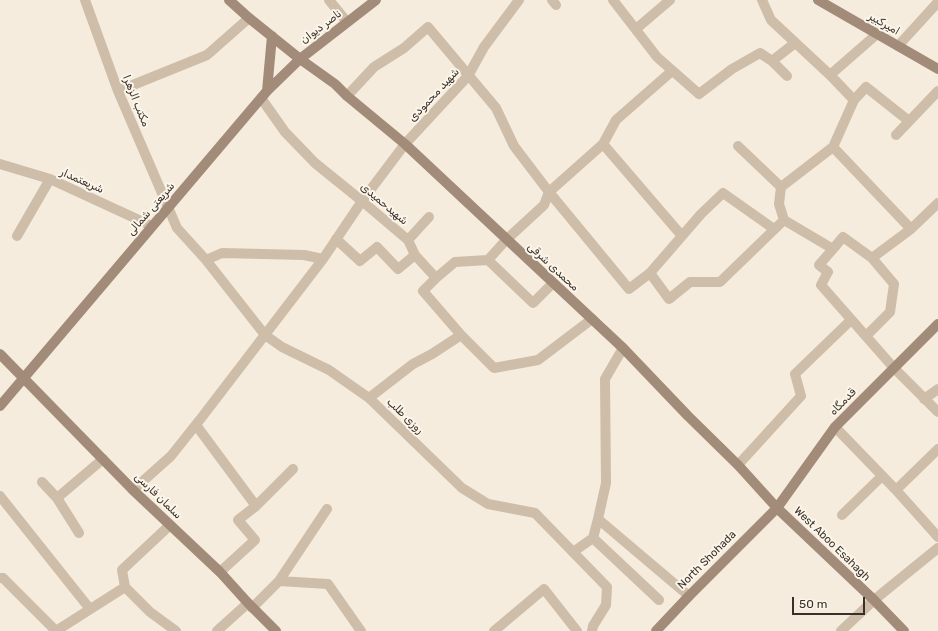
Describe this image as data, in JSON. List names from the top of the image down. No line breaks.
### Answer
{"streets":{"main road":["امیرکبیر","ناصر دیوان","شریعتی شمالی","محمدی شرقی","قدمگاه","سلمان فارسی","West Aboo Esahagh","North Shohada"],"street":["شهید محمودی","مکتب الزهرا","شریعتمدار","شهیدحمیدی","روزی طلب"]},"crossings":[["ناصر دیوان","شریعتی شمالی"],["ناصر دیوان","محمدی شرقی"],["شهید محمودی","شهیدحمیدی"],["شهید محمودی","محمدی شرقی"],["شهید محمودی","روزی طلب"],["شهید محمودی","سلمان فارسی"],["مکتب الزهرا","شریعتی شمالی"],["مکتب الزهرا","روزی طلب"],["شریعتمدار","شریعتی شمالی"],["شهیدحمیدی","شریعتی شمالی"],["شریعتی شمالی","محمدی شرقی"],["شریعتی شمالی","روزی طلب"],["شریعتی شمالی","سلمان فارسی"],["محمدی شرقی","قدمگاه"],["محمدی شرقی","West Aboo Esahagh"],["محمدی شرقی","North Shohada"],["قدمگاه","West Aboo Esahagh"],["قدمگاه","North Shohada"],["West Aboo Esahagh","North Shohada"]],"scale_bar":"50 m"}
